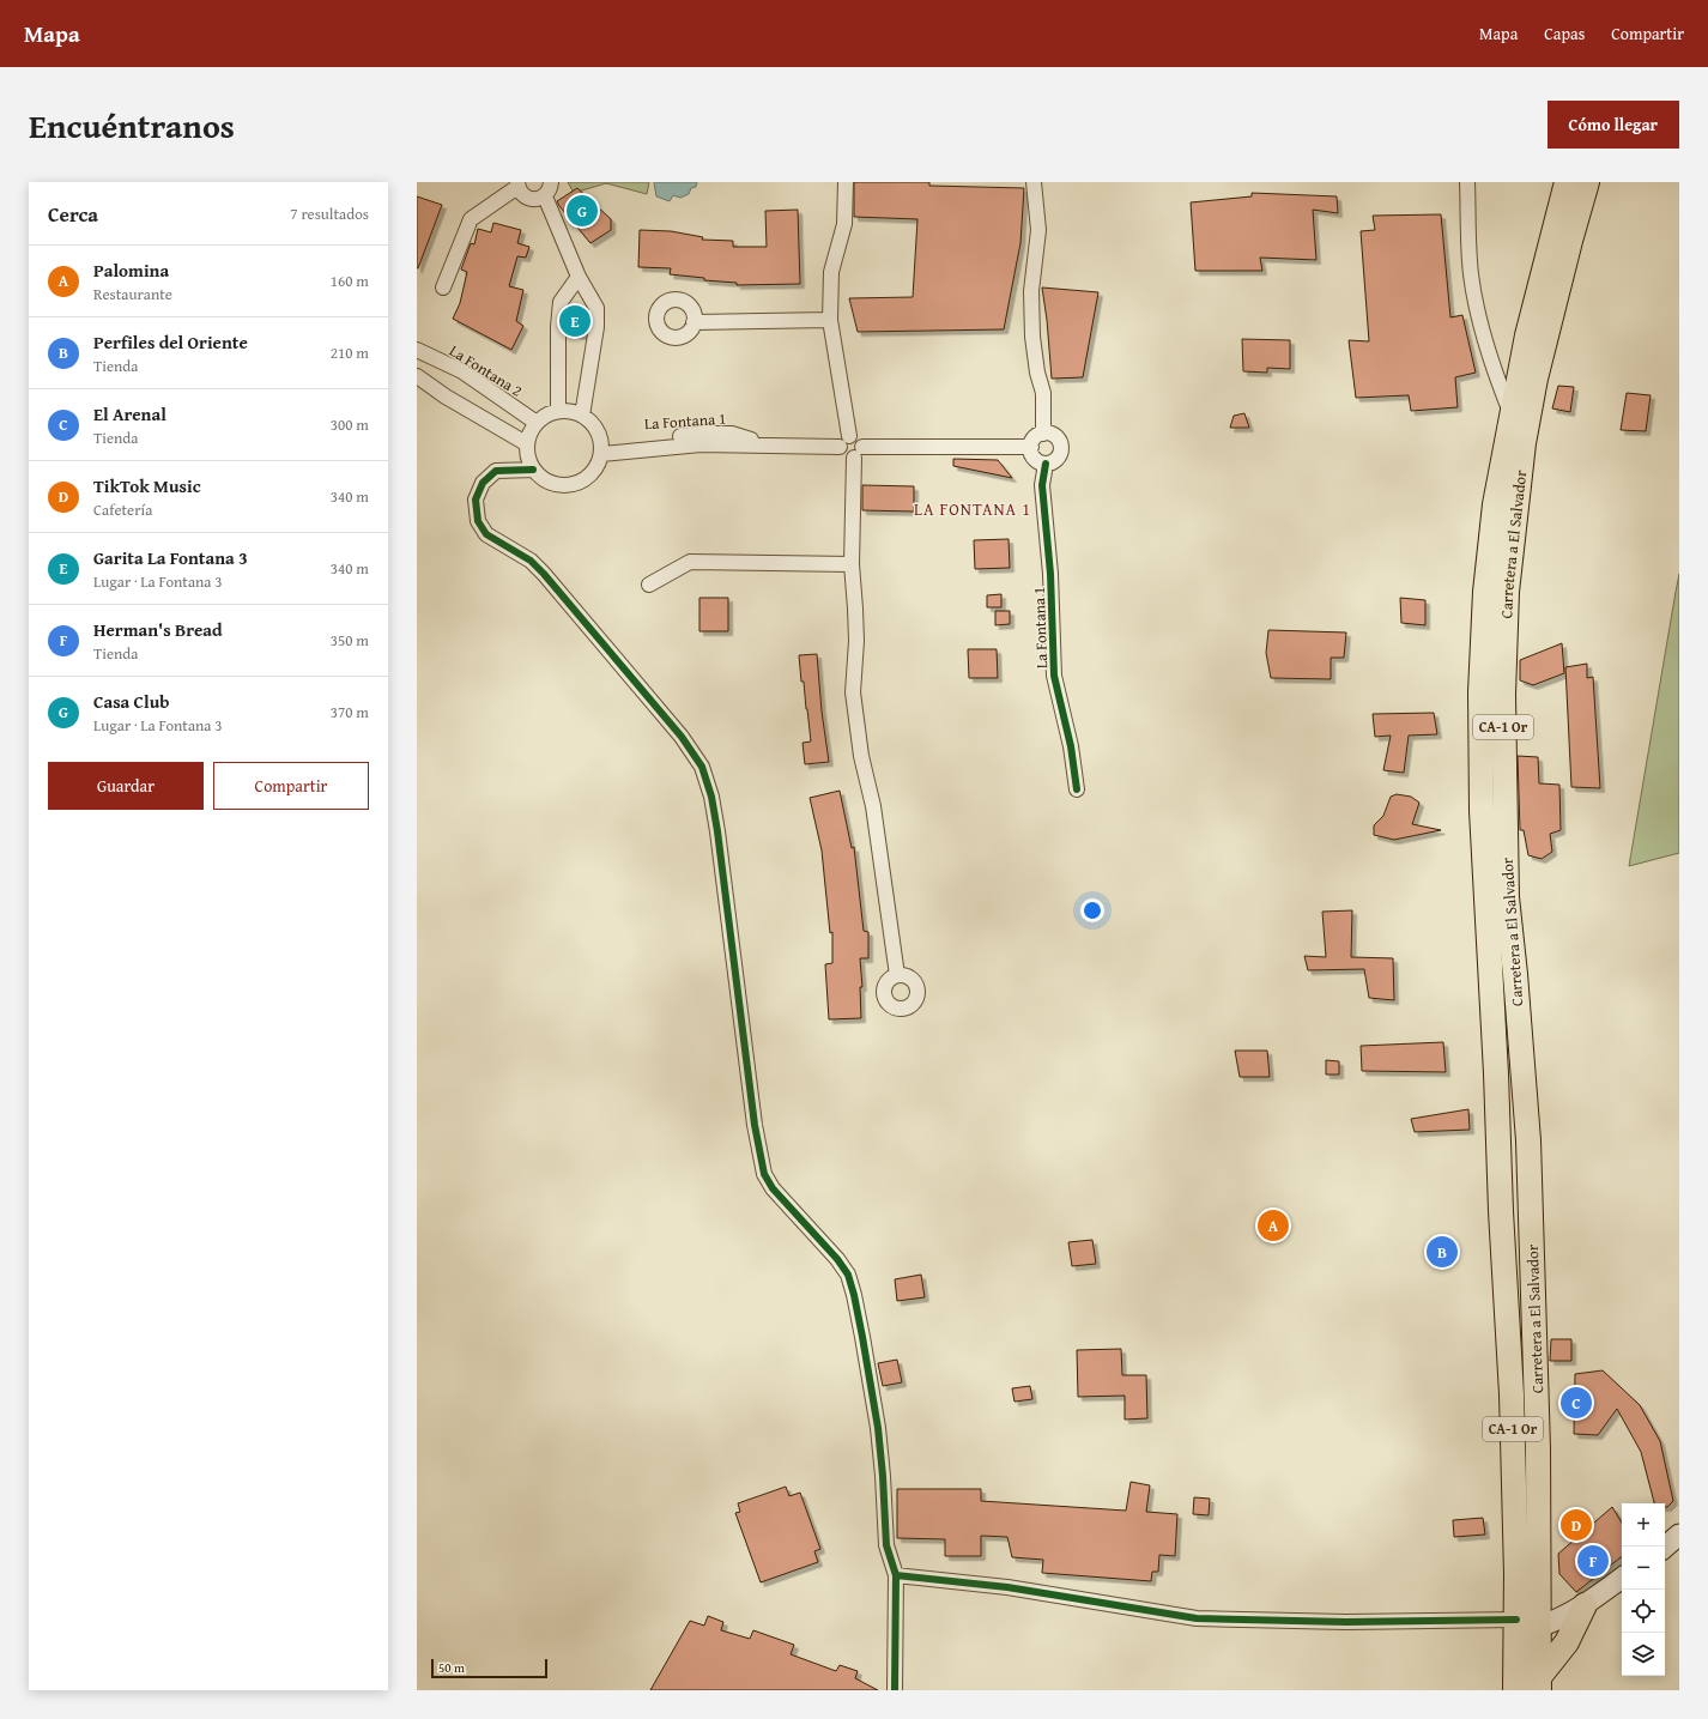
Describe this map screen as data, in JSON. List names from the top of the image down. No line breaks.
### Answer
{"streets":{"highway":["Carretera a El Salvador","CA-1 Or"],"street":["La Fontana 2","La Fontana 1"]},"crossings":[["La Fontana 2","La Fontana 1"]],"districts":["LA FONTANA 1"],"scale_bar":"50 m","page":{"header":"Mapa","nav":["Mapa","Capas","Compartir"],"title":"Encuéntranos","buttons":["Cómo llegar",["Guardar","Compartir"]],"heading":["Cerca","7 resultados"],"pins":["G","E","A","B","C","D","F"],"list":[{"mark":"A","name":"Palomina","note":"Restaurante","value":"160 m"},{"mark":"B","name":"Perfiles del Oriente","note":"Tienda","value":"210 m"},{"mark":"C","name":"El Arenal","note":"Tienda","value":"300 m"},{"mark":"D","name":"TikTok Music","note":"Cafetería","value":"340 m"},{"mark":"E","name":"Garita La Fontana 3","note":"Lugar · La Fontana 3","value":"340 m"},{"mark":"F","name":"Herman's Bread","note":"Tienda","value":"350 m"},{"mark":"G","name":"Casa Club","note":"Lugar · La Fontana 3","value":"370 m"}],"map_buttons":["+","−"],"scale":"50 m"}}
